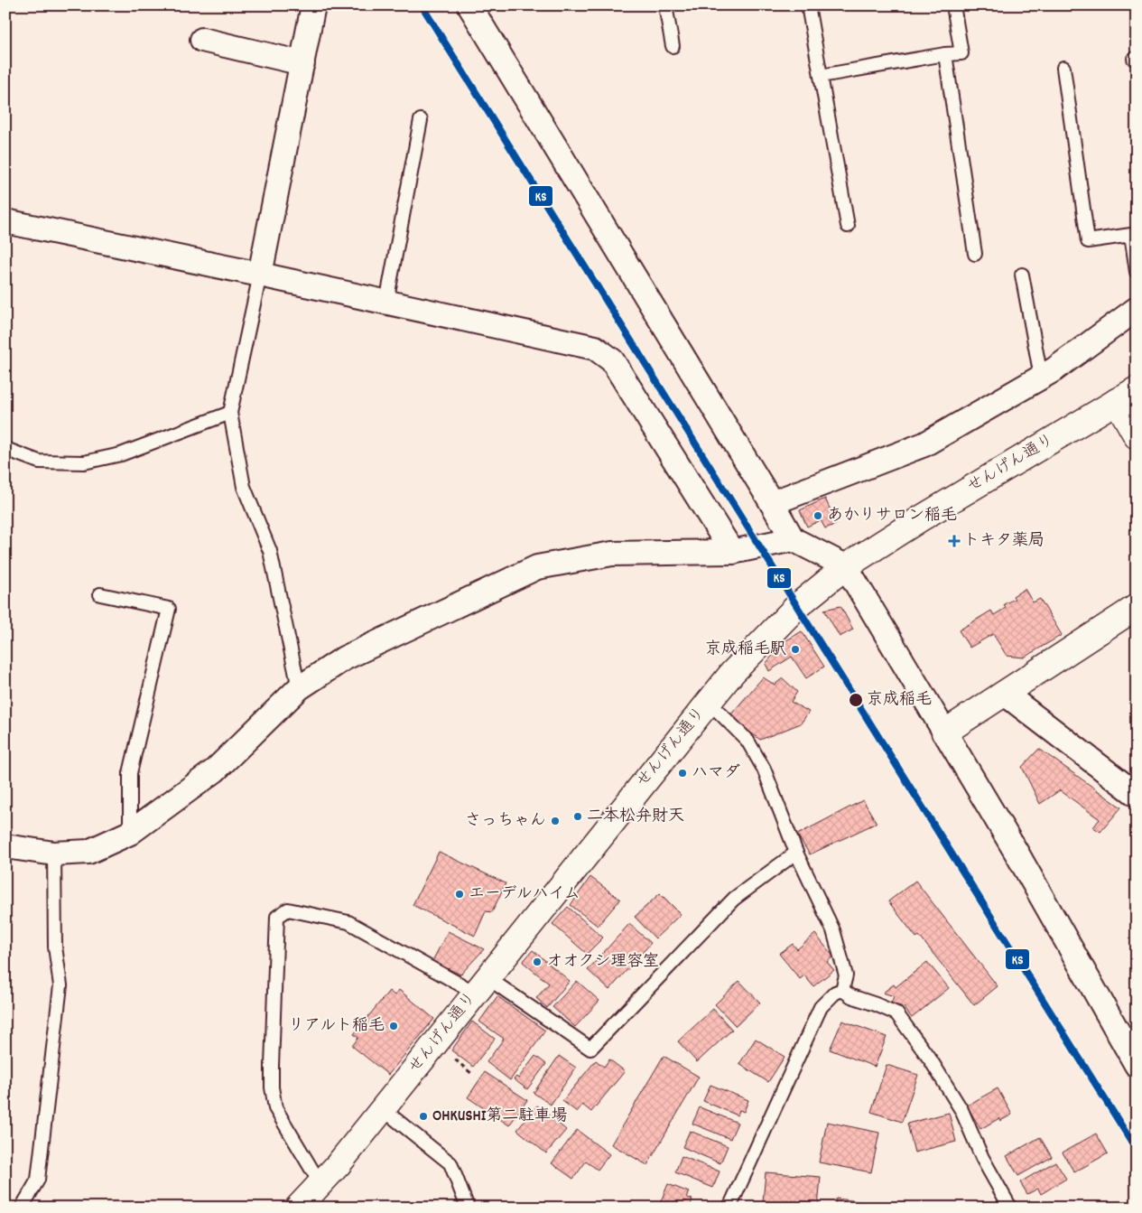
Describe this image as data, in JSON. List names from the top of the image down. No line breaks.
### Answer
{"streets":{"main road":["せんげん通り"]},"places":{"other":["あかりサロン稲毛","京成稲毛駅","京成稲毛","ハマダ","二本松弁財天","さっちゃん","エーデルハイム","オオクシ理容室","リアルト稲毛","OHKUSHI第二駐車場"],"health":["トキタ薬局"]},"lines":["transit line KS"]}
